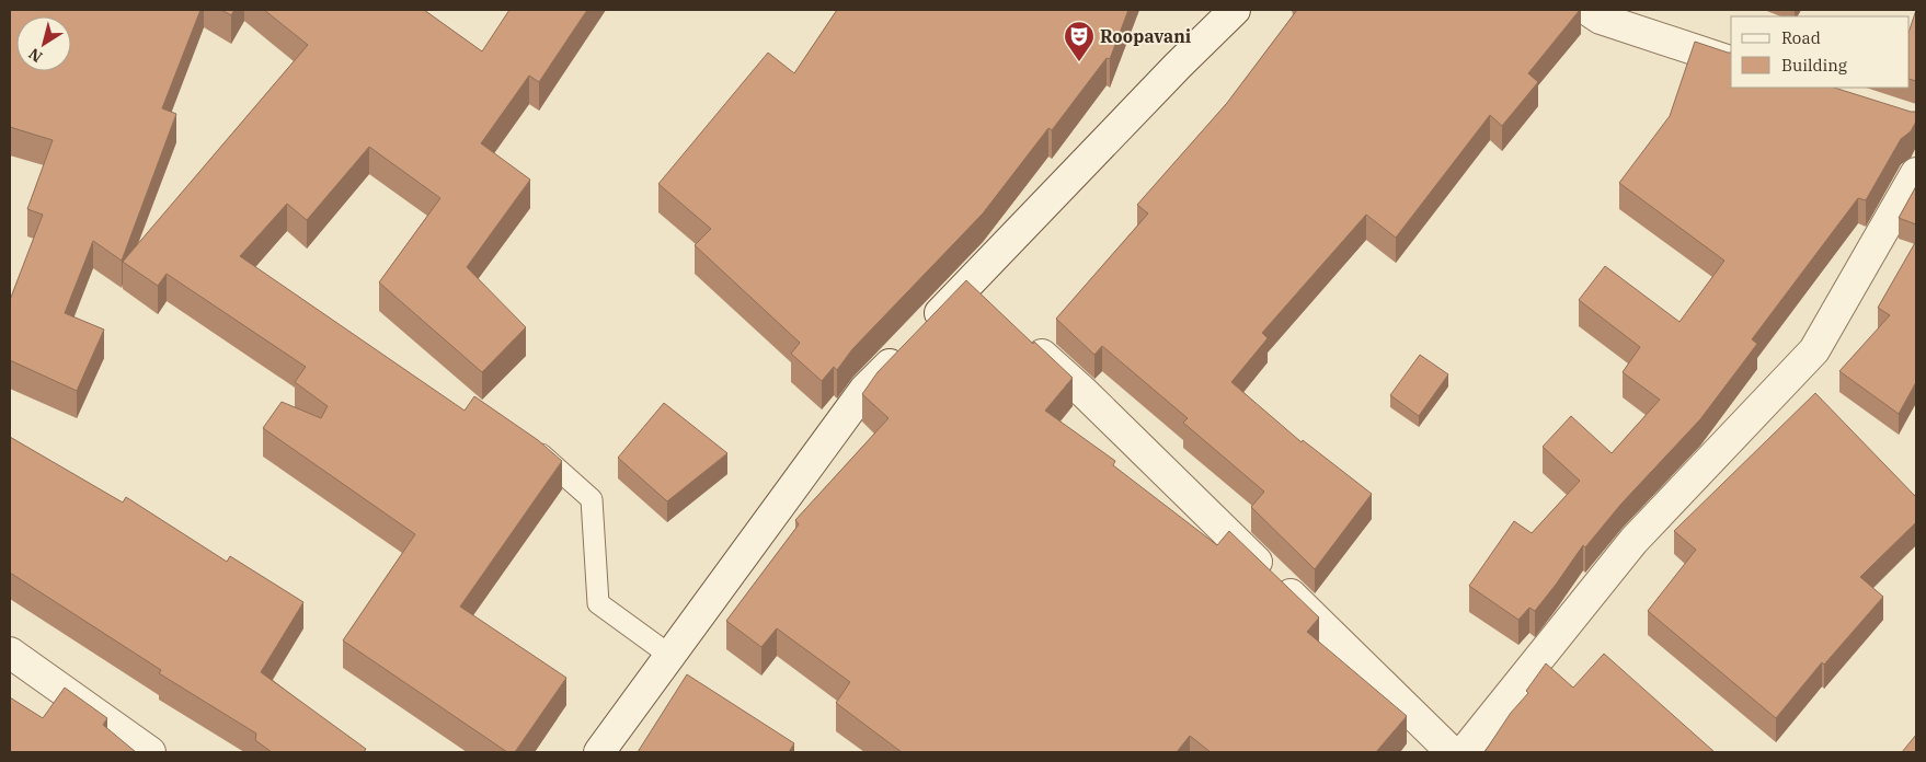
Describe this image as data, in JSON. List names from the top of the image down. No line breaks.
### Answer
{"places":{"theatre":["Roopavani"]},"legend":["Road","Building"],"north":"bottom left"}
